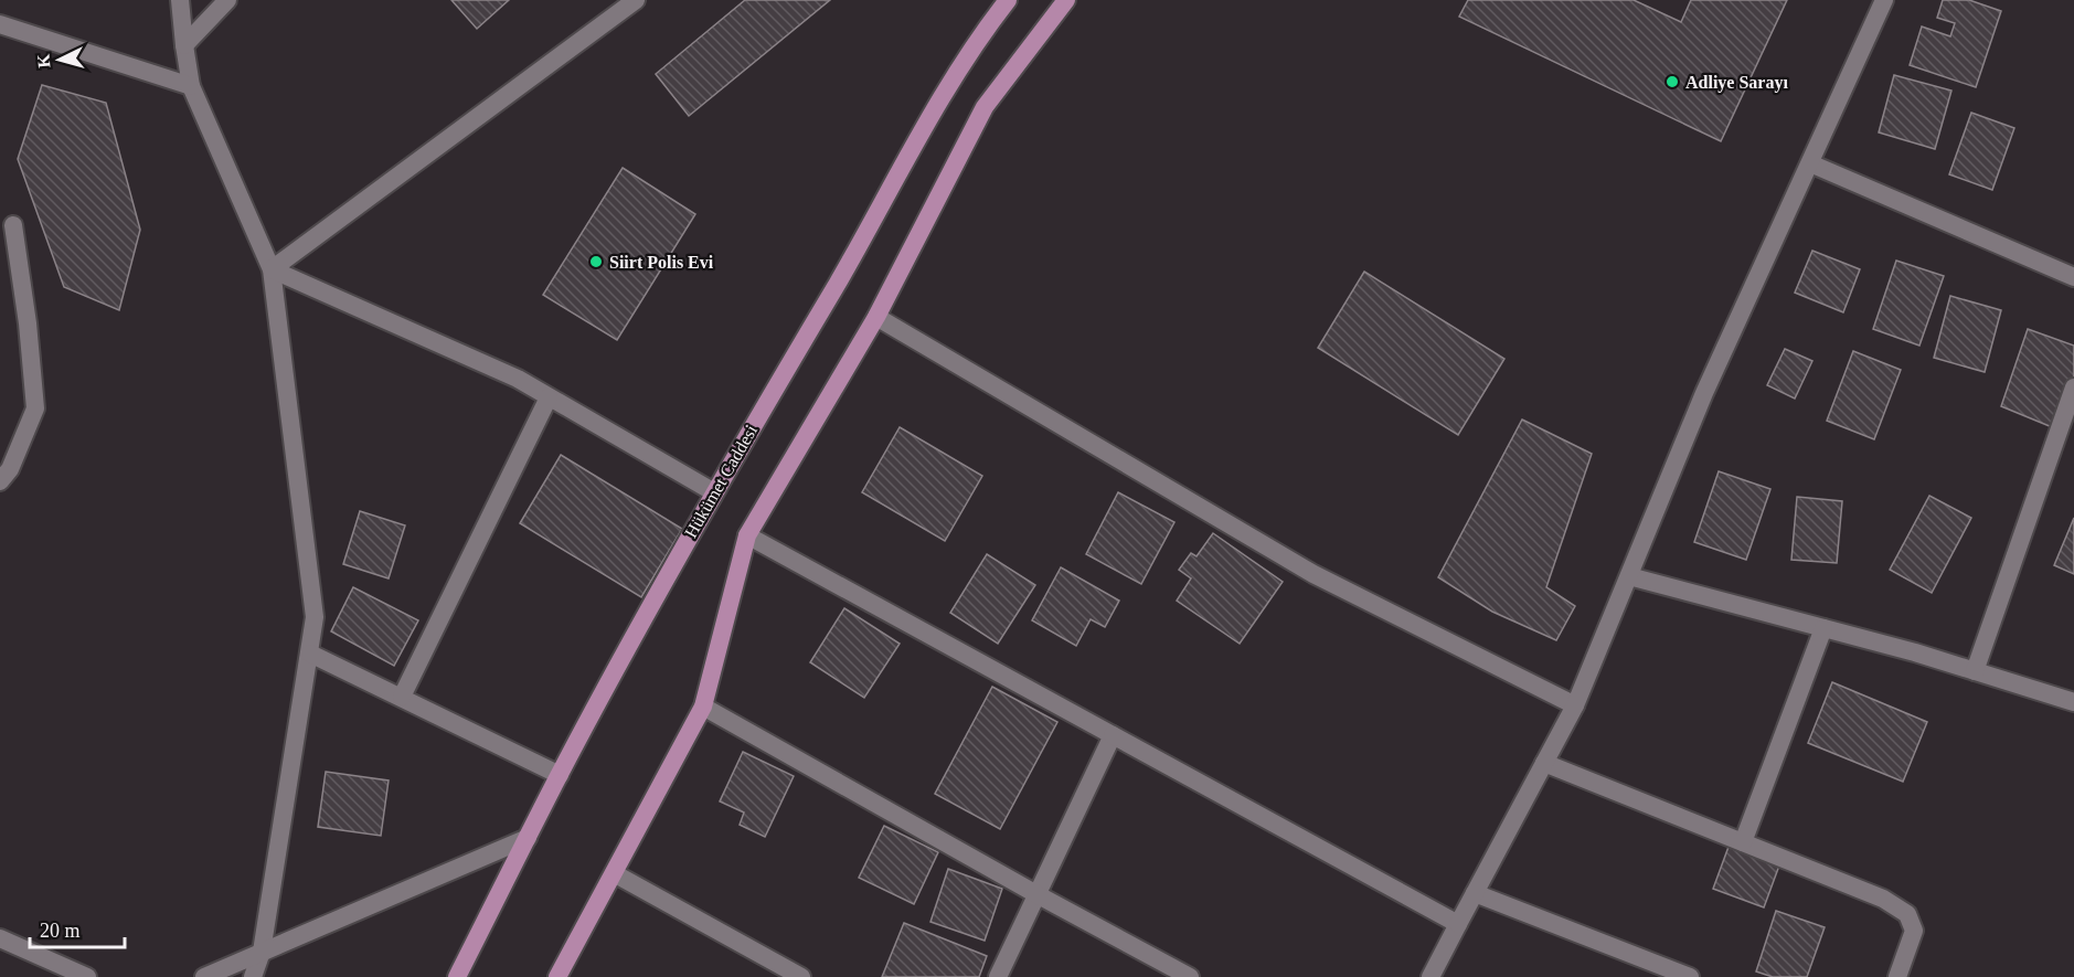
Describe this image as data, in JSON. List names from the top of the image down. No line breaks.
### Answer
{"streets":{"main road":["Hükümet Caddesi"]},"places":["Adliye Sarayı","Siirt Polis Evi"],"scale_bar":"20 m","north":"left"}
